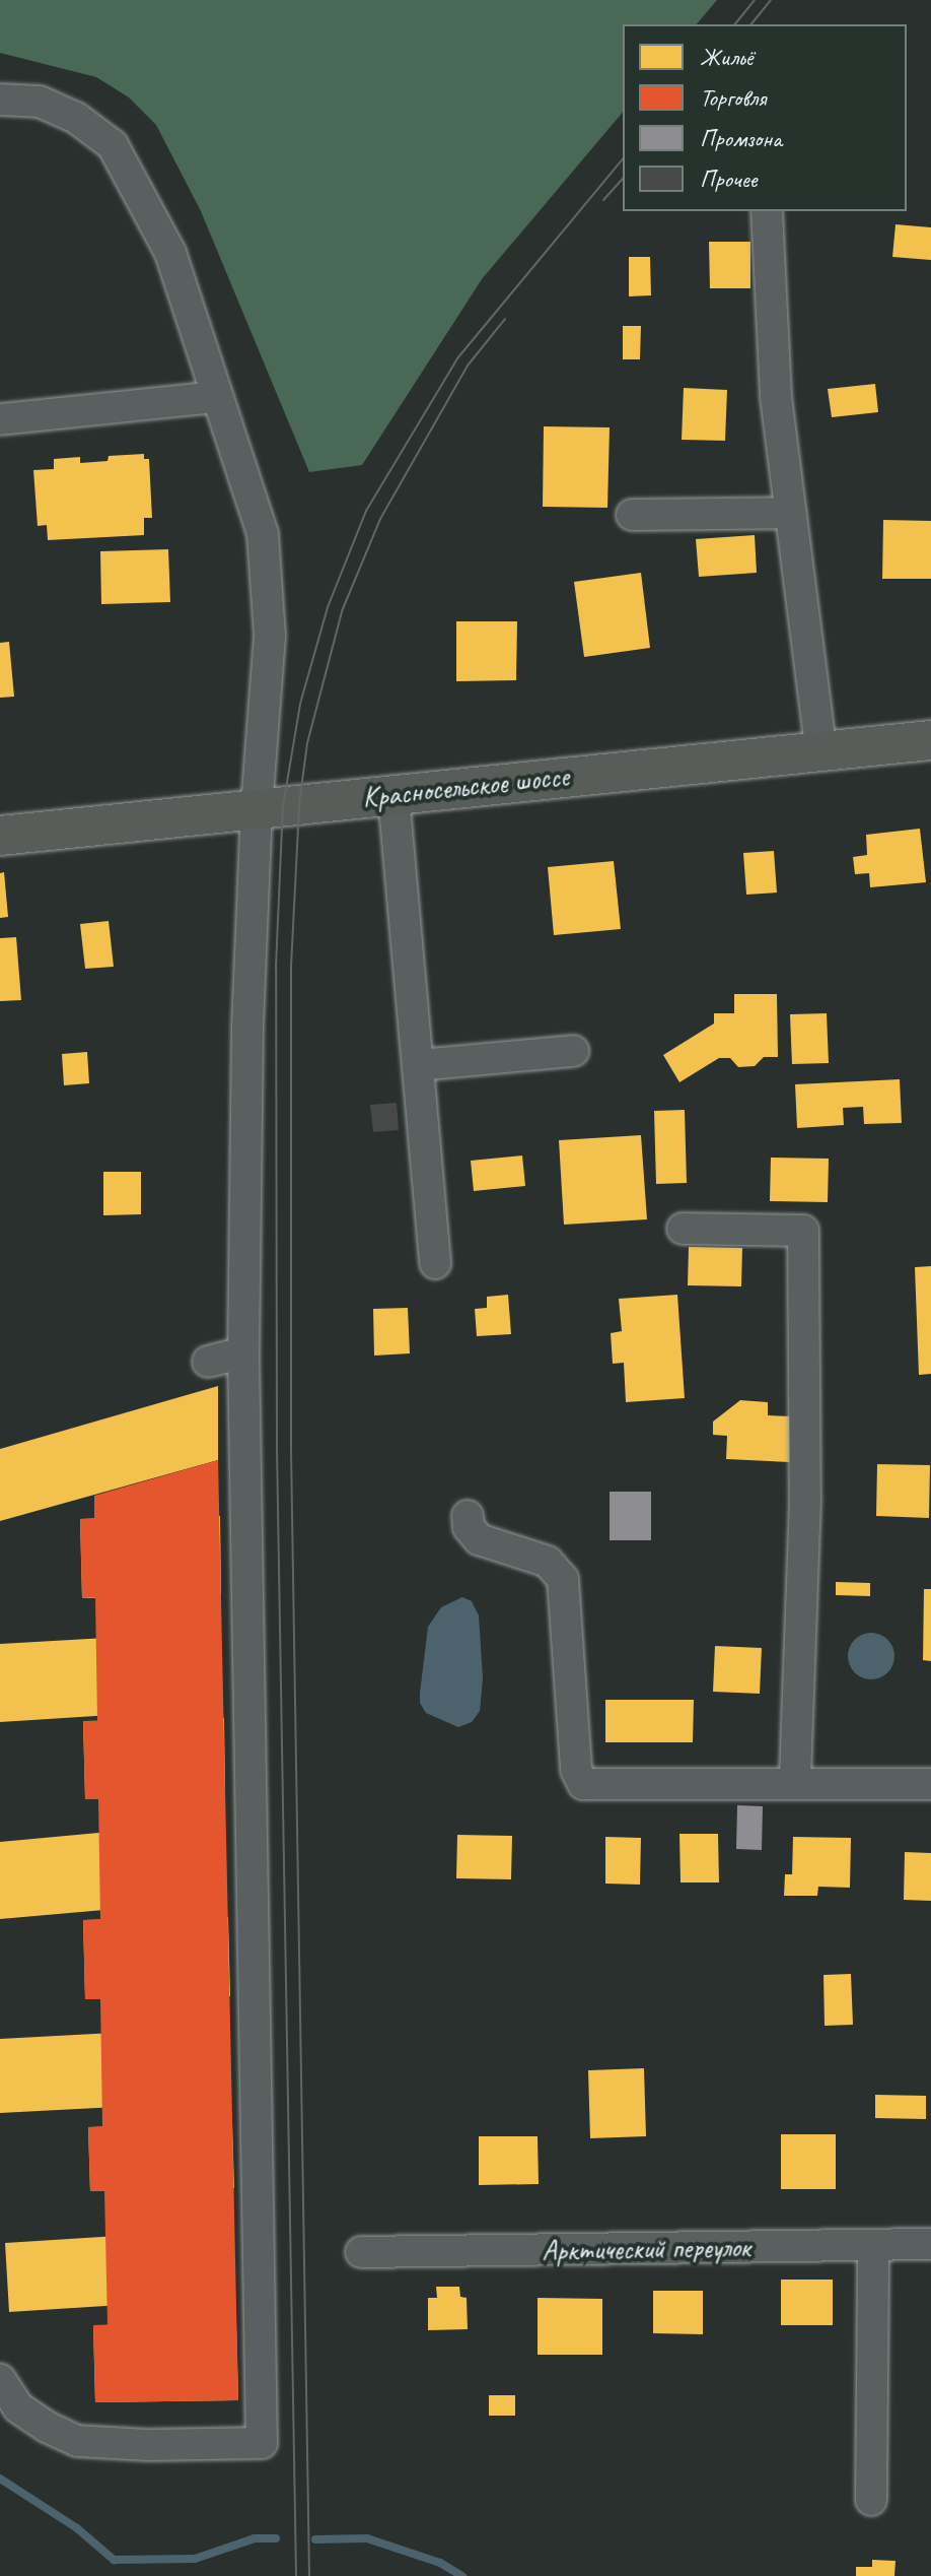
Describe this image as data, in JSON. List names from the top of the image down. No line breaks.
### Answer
{"streets":{"main road":["Красносельское шоссе"],"street":["Арктический переулок"]},"legend":["Жильё","Торговля","Промзона","Прочее"]}
